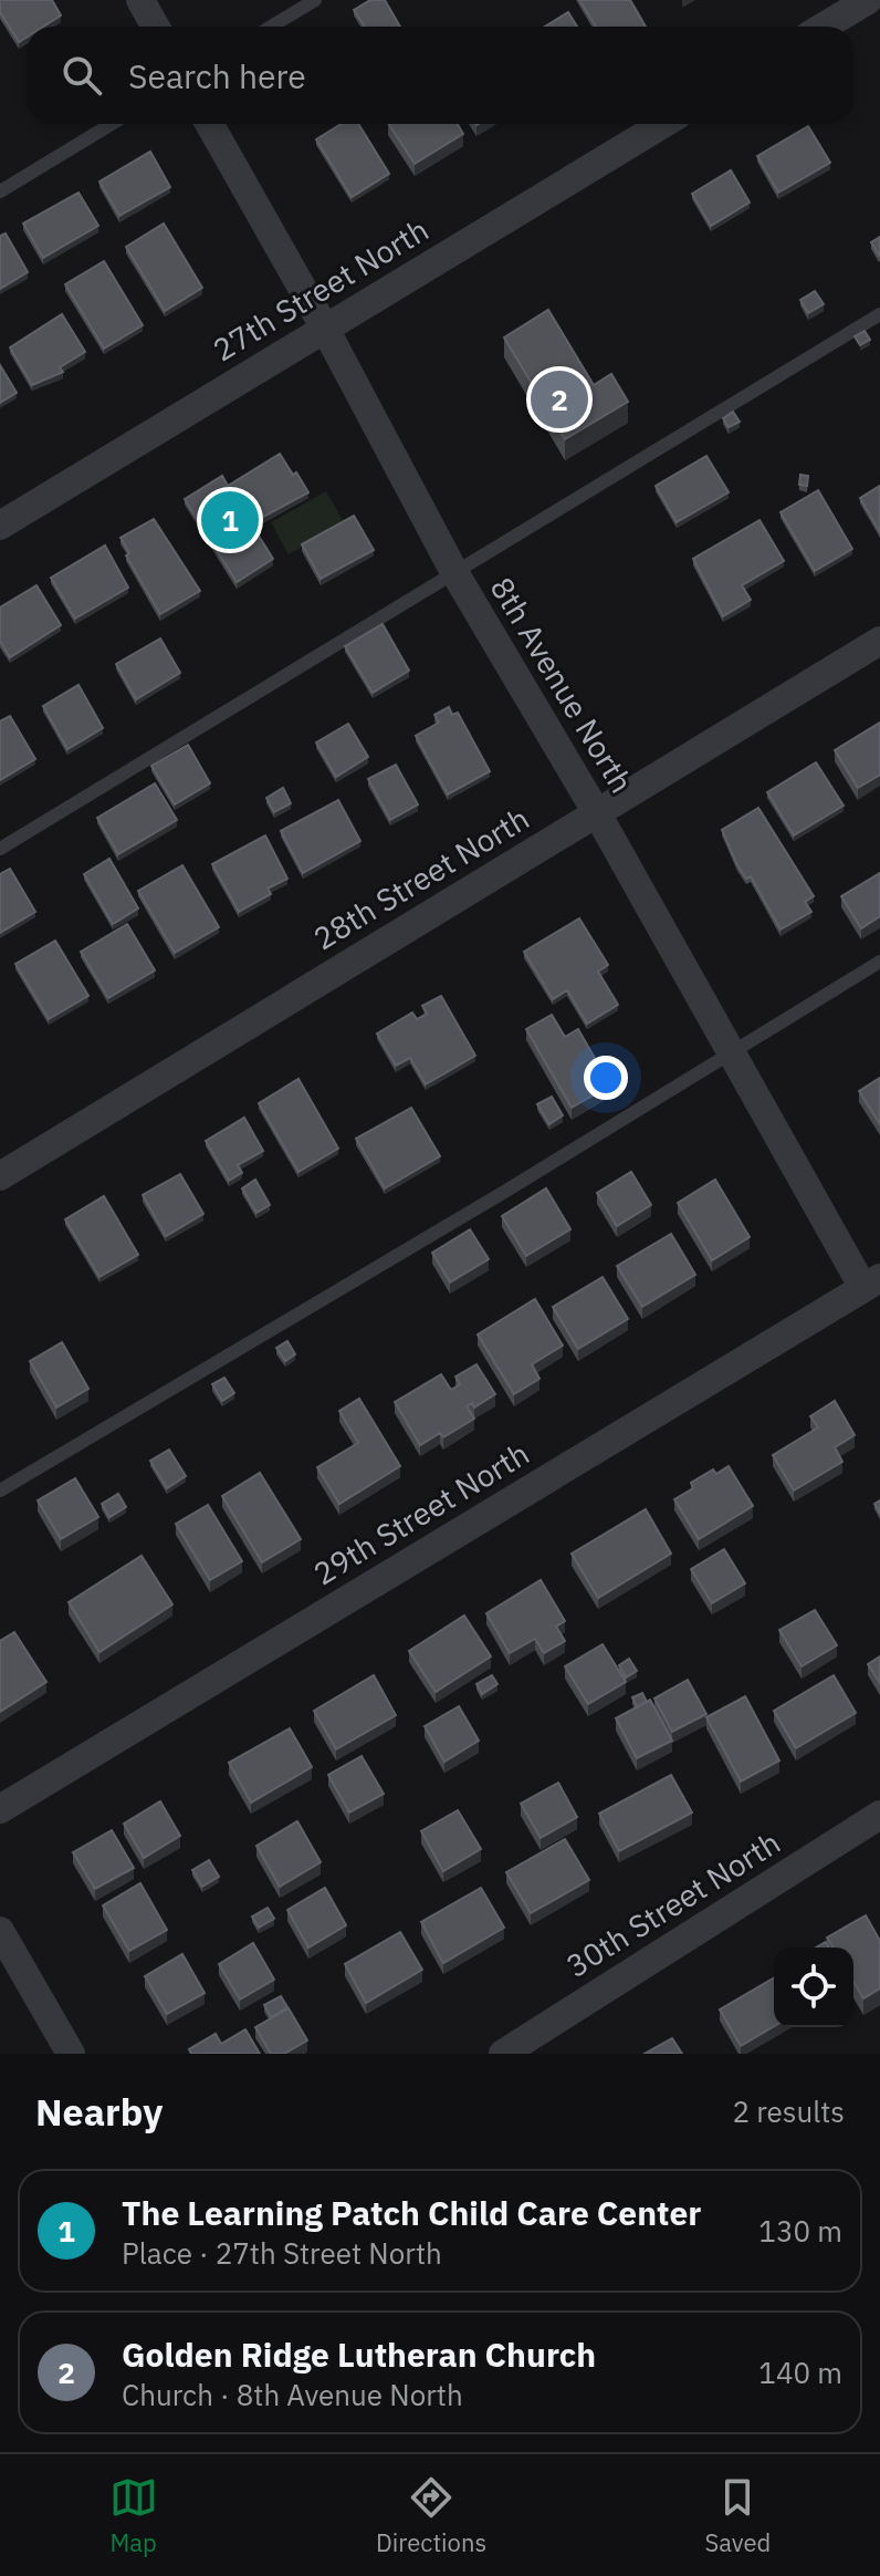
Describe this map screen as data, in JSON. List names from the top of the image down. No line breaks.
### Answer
{"streets":{"street":["27th Street North","8th Avenue North","28th Street North","29th Street North","30th Street North"]},"crossings":[["27th Street North","8th Avenue North"],["8th Avenue North","28th Street North"],["8th Avenue North","29th Street North"]],"page":{"search":"Search here","pins":["2","1"],"heading":["Nearby","2 results"],"list":[{"mark":"1","name":"The Learning Patch Child Care Center","note":"Place · 27th Street North","value":"130 m"},{"mark":"2","name":"Golden Ridge Lutheran Church","note":"Church · 8th Avenue North","value":"140 m"}],"nav":["Map","Directions","Saved"]}}
